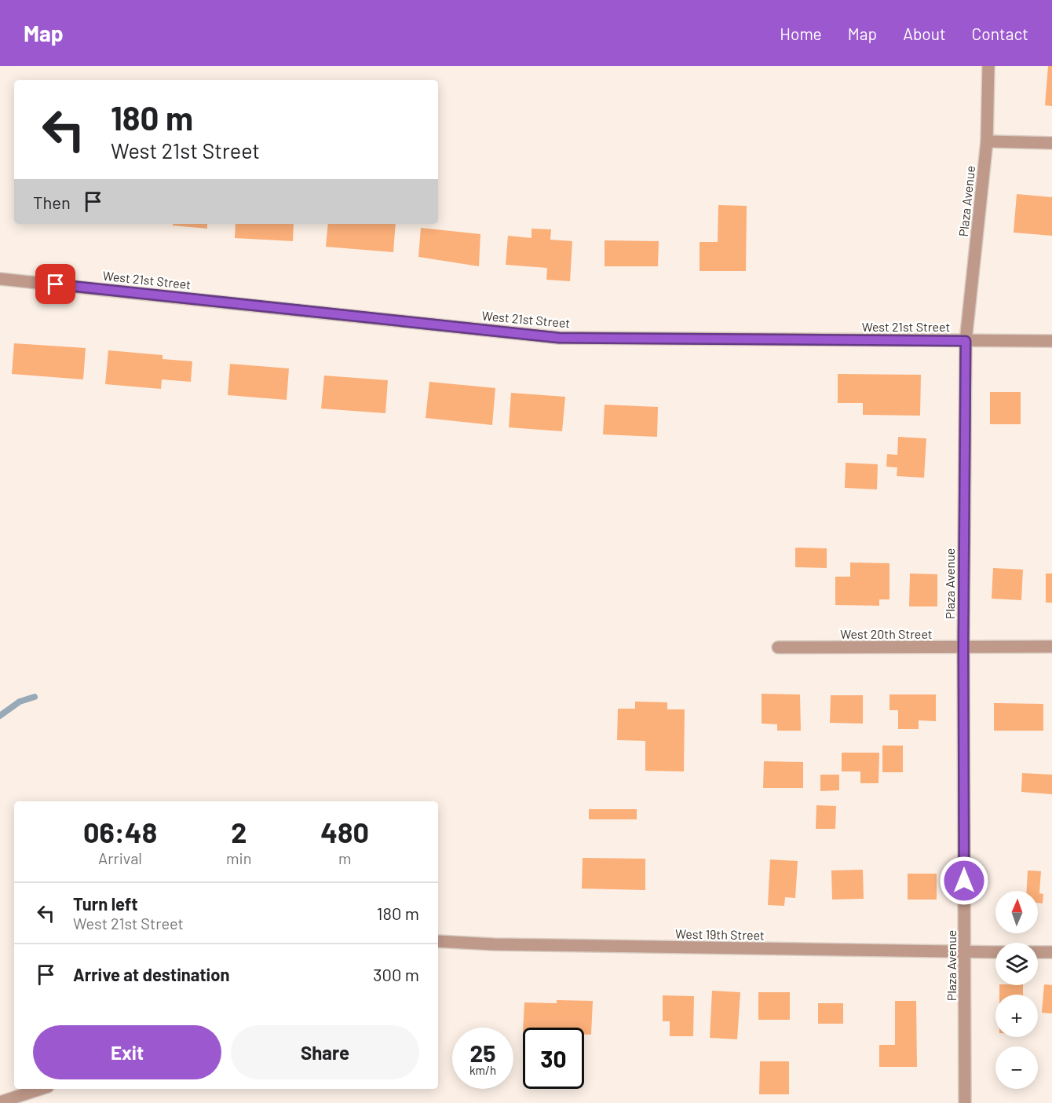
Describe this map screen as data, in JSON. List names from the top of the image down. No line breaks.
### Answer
{"streets":{"street":["Plaza Avenue","West 21st Street","West 20th Street","West 19th Street"]},"crossings":[["Plaza Avenue","West 21st Street"],["Plaza Avenue","West 20th Street"],["Plaza Avenue","West 19th Street"]],"north":"top","page":{"header":"Map","nav":["Home","Map","About","Contact"],"turn":["180 m","West 21st Street"],"then":"Then","eta":["06:48","Arrival","2","min","480","m"],"list":[{"name":"Turn left","note":"West 21st Street","value":"180 m"},{"name":"Arrive at destination","value":"300 m"}],"map_buttons":["+","−"],"buttons":["Exit","Share"],"speed":"25 km/h","limit":"30"}}
